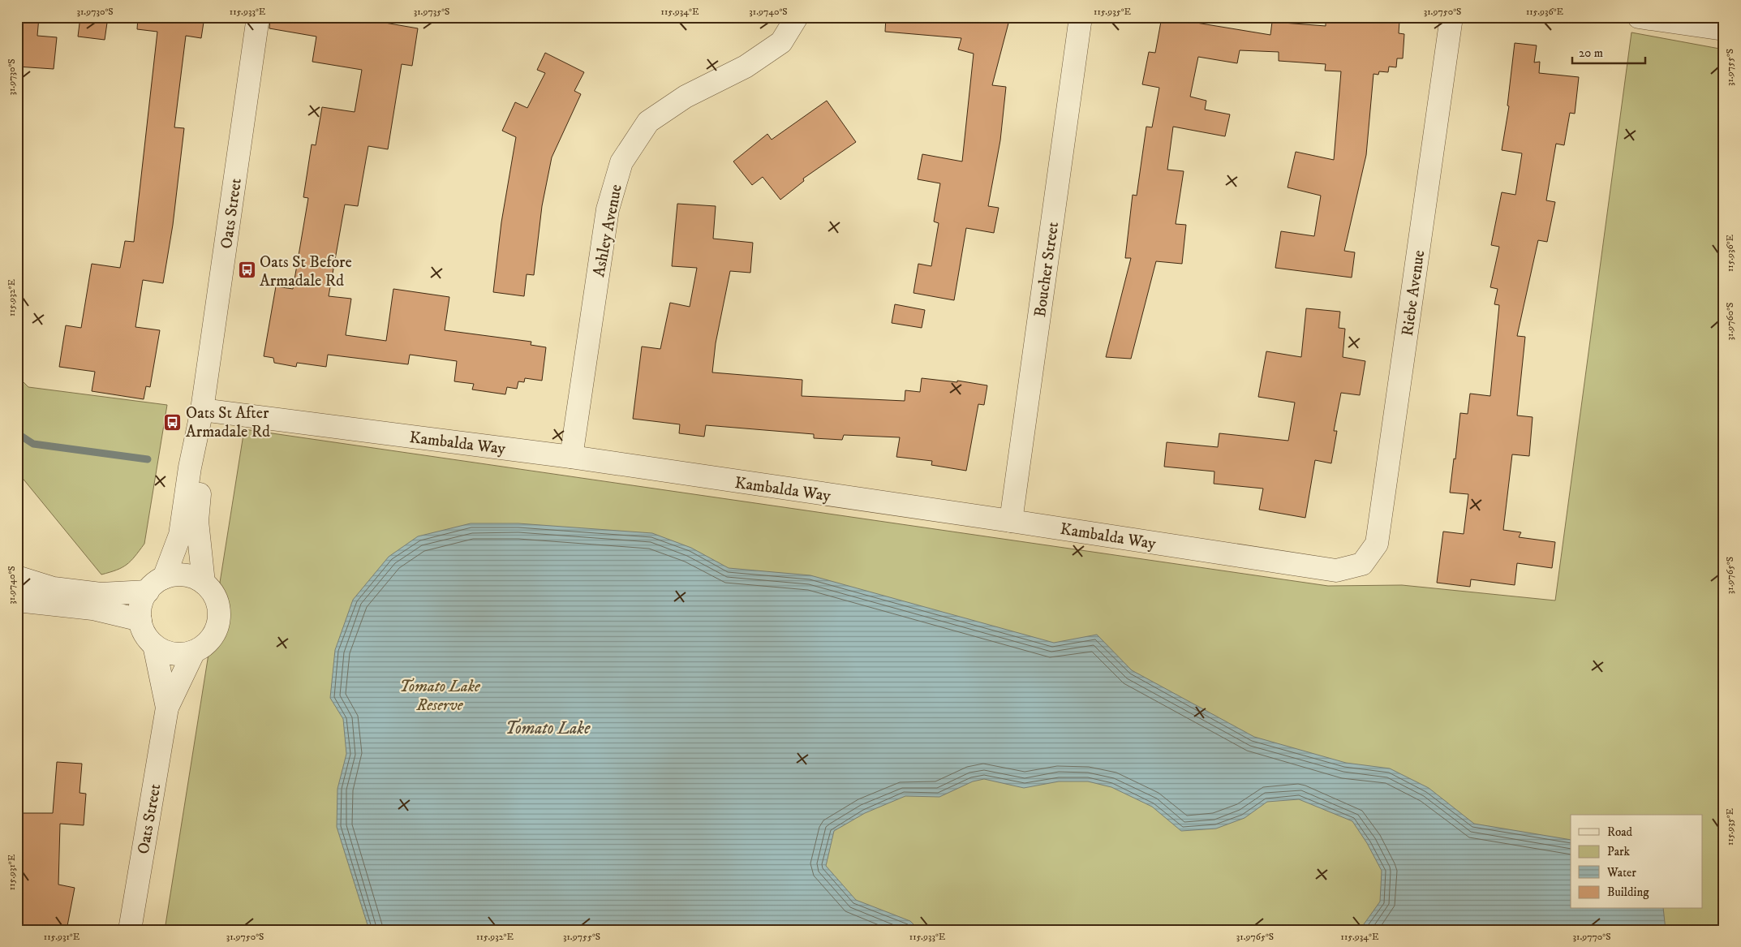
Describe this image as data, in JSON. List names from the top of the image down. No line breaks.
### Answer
{"streets":{"street":["Oats Street","Ashley Avenue","Boucher Street","Riebe Avenue","Kambalda Way"]},"crossings":[["Oats Street","Kambalda Way"],["Ashley Avenue","Kambalda Way"],["Boucher Street","Kambalda Way"],["Riebe Avenue","Kambalda Way"]],"water":["Tomato Lake"],"parks":["Tomato Lake Reserve"],"places":{"bus stop":["Oats St Before Armadale Rd","Oats St After Armadale Rd"]},"legend":["Road","Park","Water","Building"],"scale_bar":"20 m","coordinates":["31.9730°S","115.933°E","31.9735°S","115.934°E","31.9740°S","115.935°E","31.9750°S","115.936°E","31.9755°S","115.932°E","31.9760°S","31.9765°S","115.931°E","31.9770°S"]}
